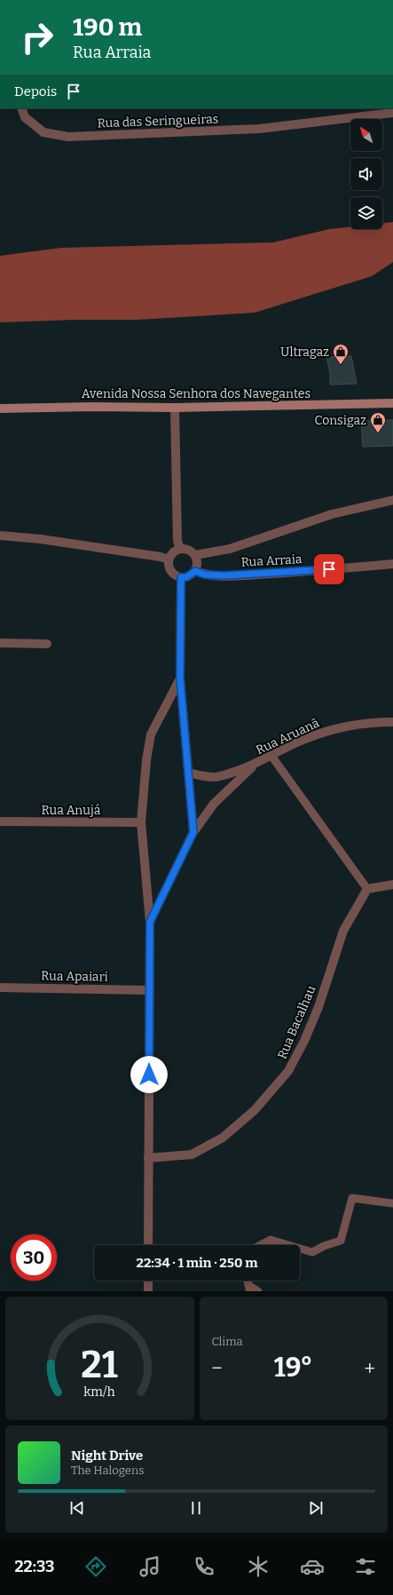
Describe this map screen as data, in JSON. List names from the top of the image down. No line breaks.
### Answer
{"streets":{"main road":["Avenida Nossa Senhora dos Navegantes"],"street":["Rua das Seringueiras","Rua Arraia","Rua Aruanã","Rua Anujá","Rua Apaiari","Rua Bacalhau"]},"places":{"shop":["Ultragaz","Consigaz"]},"north":"top left","page":{"turn":["190 m","Rua Arraia"],"then":"Depois","limit":"30","trip":"22:34 · 1 min · 250 m","tile":"Clima","heat":["−","19°","+"],"song":["Night Drive","The Halogens"],"tabs":"22:33","gauge":["21","km/h"]}}
